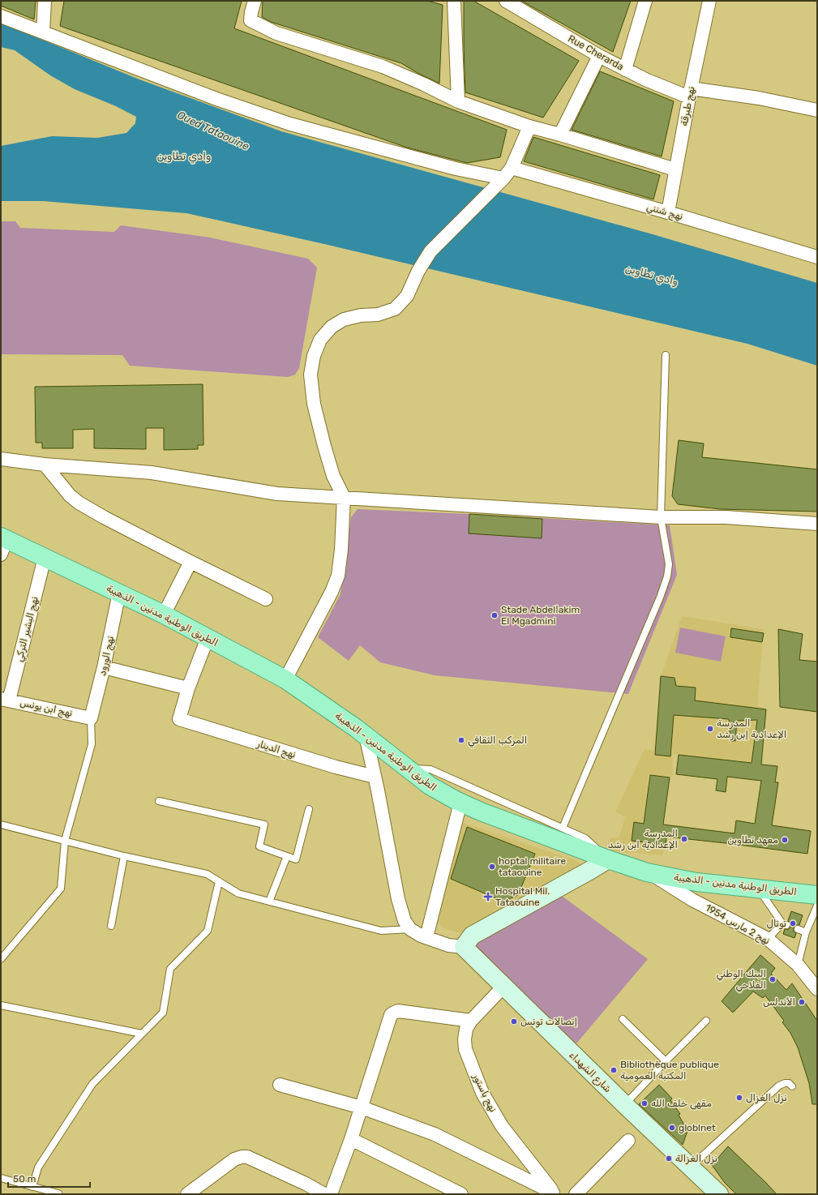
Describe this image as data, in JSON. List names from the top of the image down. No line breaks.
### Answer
{"streets":{"main road":["الطريق الوطنية مدنين - الذهيبة","شارع الشهداء"],"street":["Rue Cherarda","نهج طبرقة","نهج شنني","نهج البشير التركي","نهج الورود","نهج ابن يونس","نهج الدينار","نهج 2 مارس 1954","نهج باستور"]},"crossings":[["Rue Cherarda","نهج طبرقة"],["نهج طبرقة","نهج شنني"],["الطريق الوطنية مدنين - الذهيبة","نهج البشير التركي"],["الطريق الوطنية مدنين - الذهيبة","نهج الورود"],["الطريق الوطنية مدنين - الذهيبة","نهج 2 مارس 1954"],["نهج البشير التركي","نهج ابن يونس"],["نهج الورود","نهج ابن يونس"],["شارع الشهداء","نهج باستور"]],"water":["Oued Tataouine","وادي تطاوين"],"places":{"other":["Stade Abdelاakim El Mgadmini","المدرسة الإعدادية إبن رشد","المركب الثقافي","المدرسة الإعدادية ابن رشد","معهد تطاوين","hoptal militaire tataouine","توتال","البنك الوطني الفلاحي","الأندلس","إتصالات تونس","Bibliothèque publique المكتبة العمومية","نزل الغزال","مقهى خلف الله","globlnet","نزل الغزالة"],"health":["Hospital Mil. Tataouine"]},"scale_bar":"50 m"}
